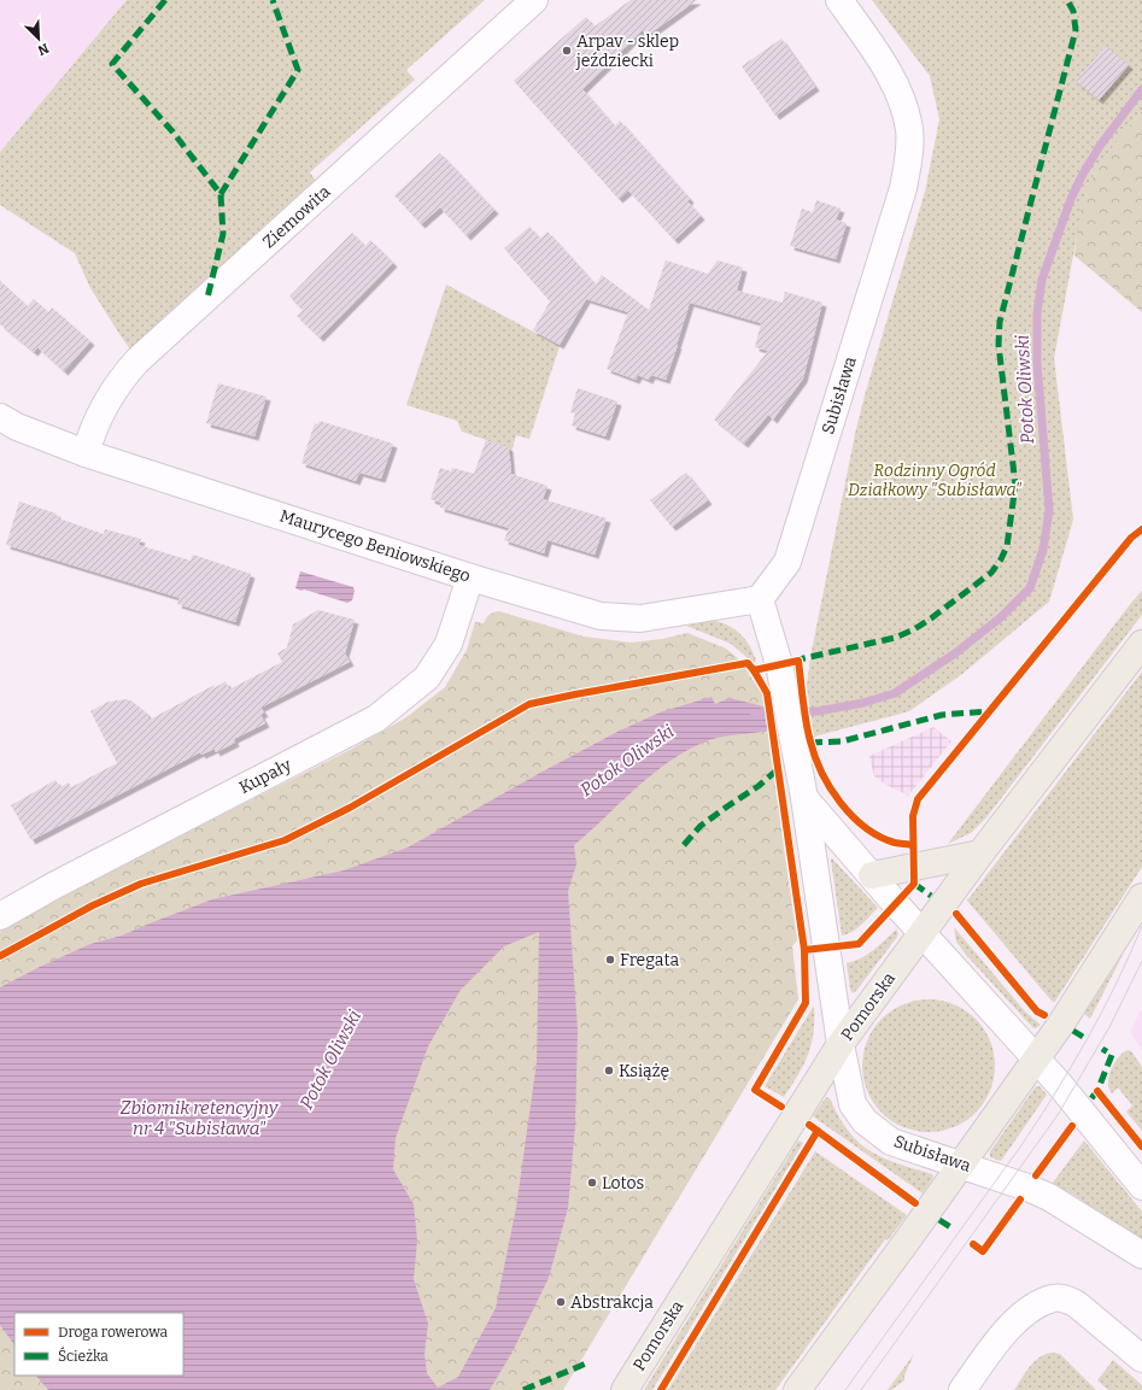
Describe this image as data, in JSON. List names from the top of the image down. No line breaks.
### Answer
{"streets":{"main road":["Pomorska"],"street":["Ziemowita","Subisława","Maurycego Beniowskiego","Kupały"]},"crossings":[["Ziemowita","Maurycego Beniowskiego"],["Subisława","Maurycego Beniowskiego"],["Subisława","Pomorska"],["Maurycego Beniowskiego","Kupały"]],"water":["Potok Oliwski","Zbiornik retencyjny nr 4 \"Subisława\""],"parks":["Rodzinny Ogród Działkowy \"Subisława\""],"places":["Arpav - sklep jeździecki","Fregata","Książę","Lotos","Abstrakcja"],"legend":["Droga rowerowa","Ścieżka"],"north":"bottom right"}
